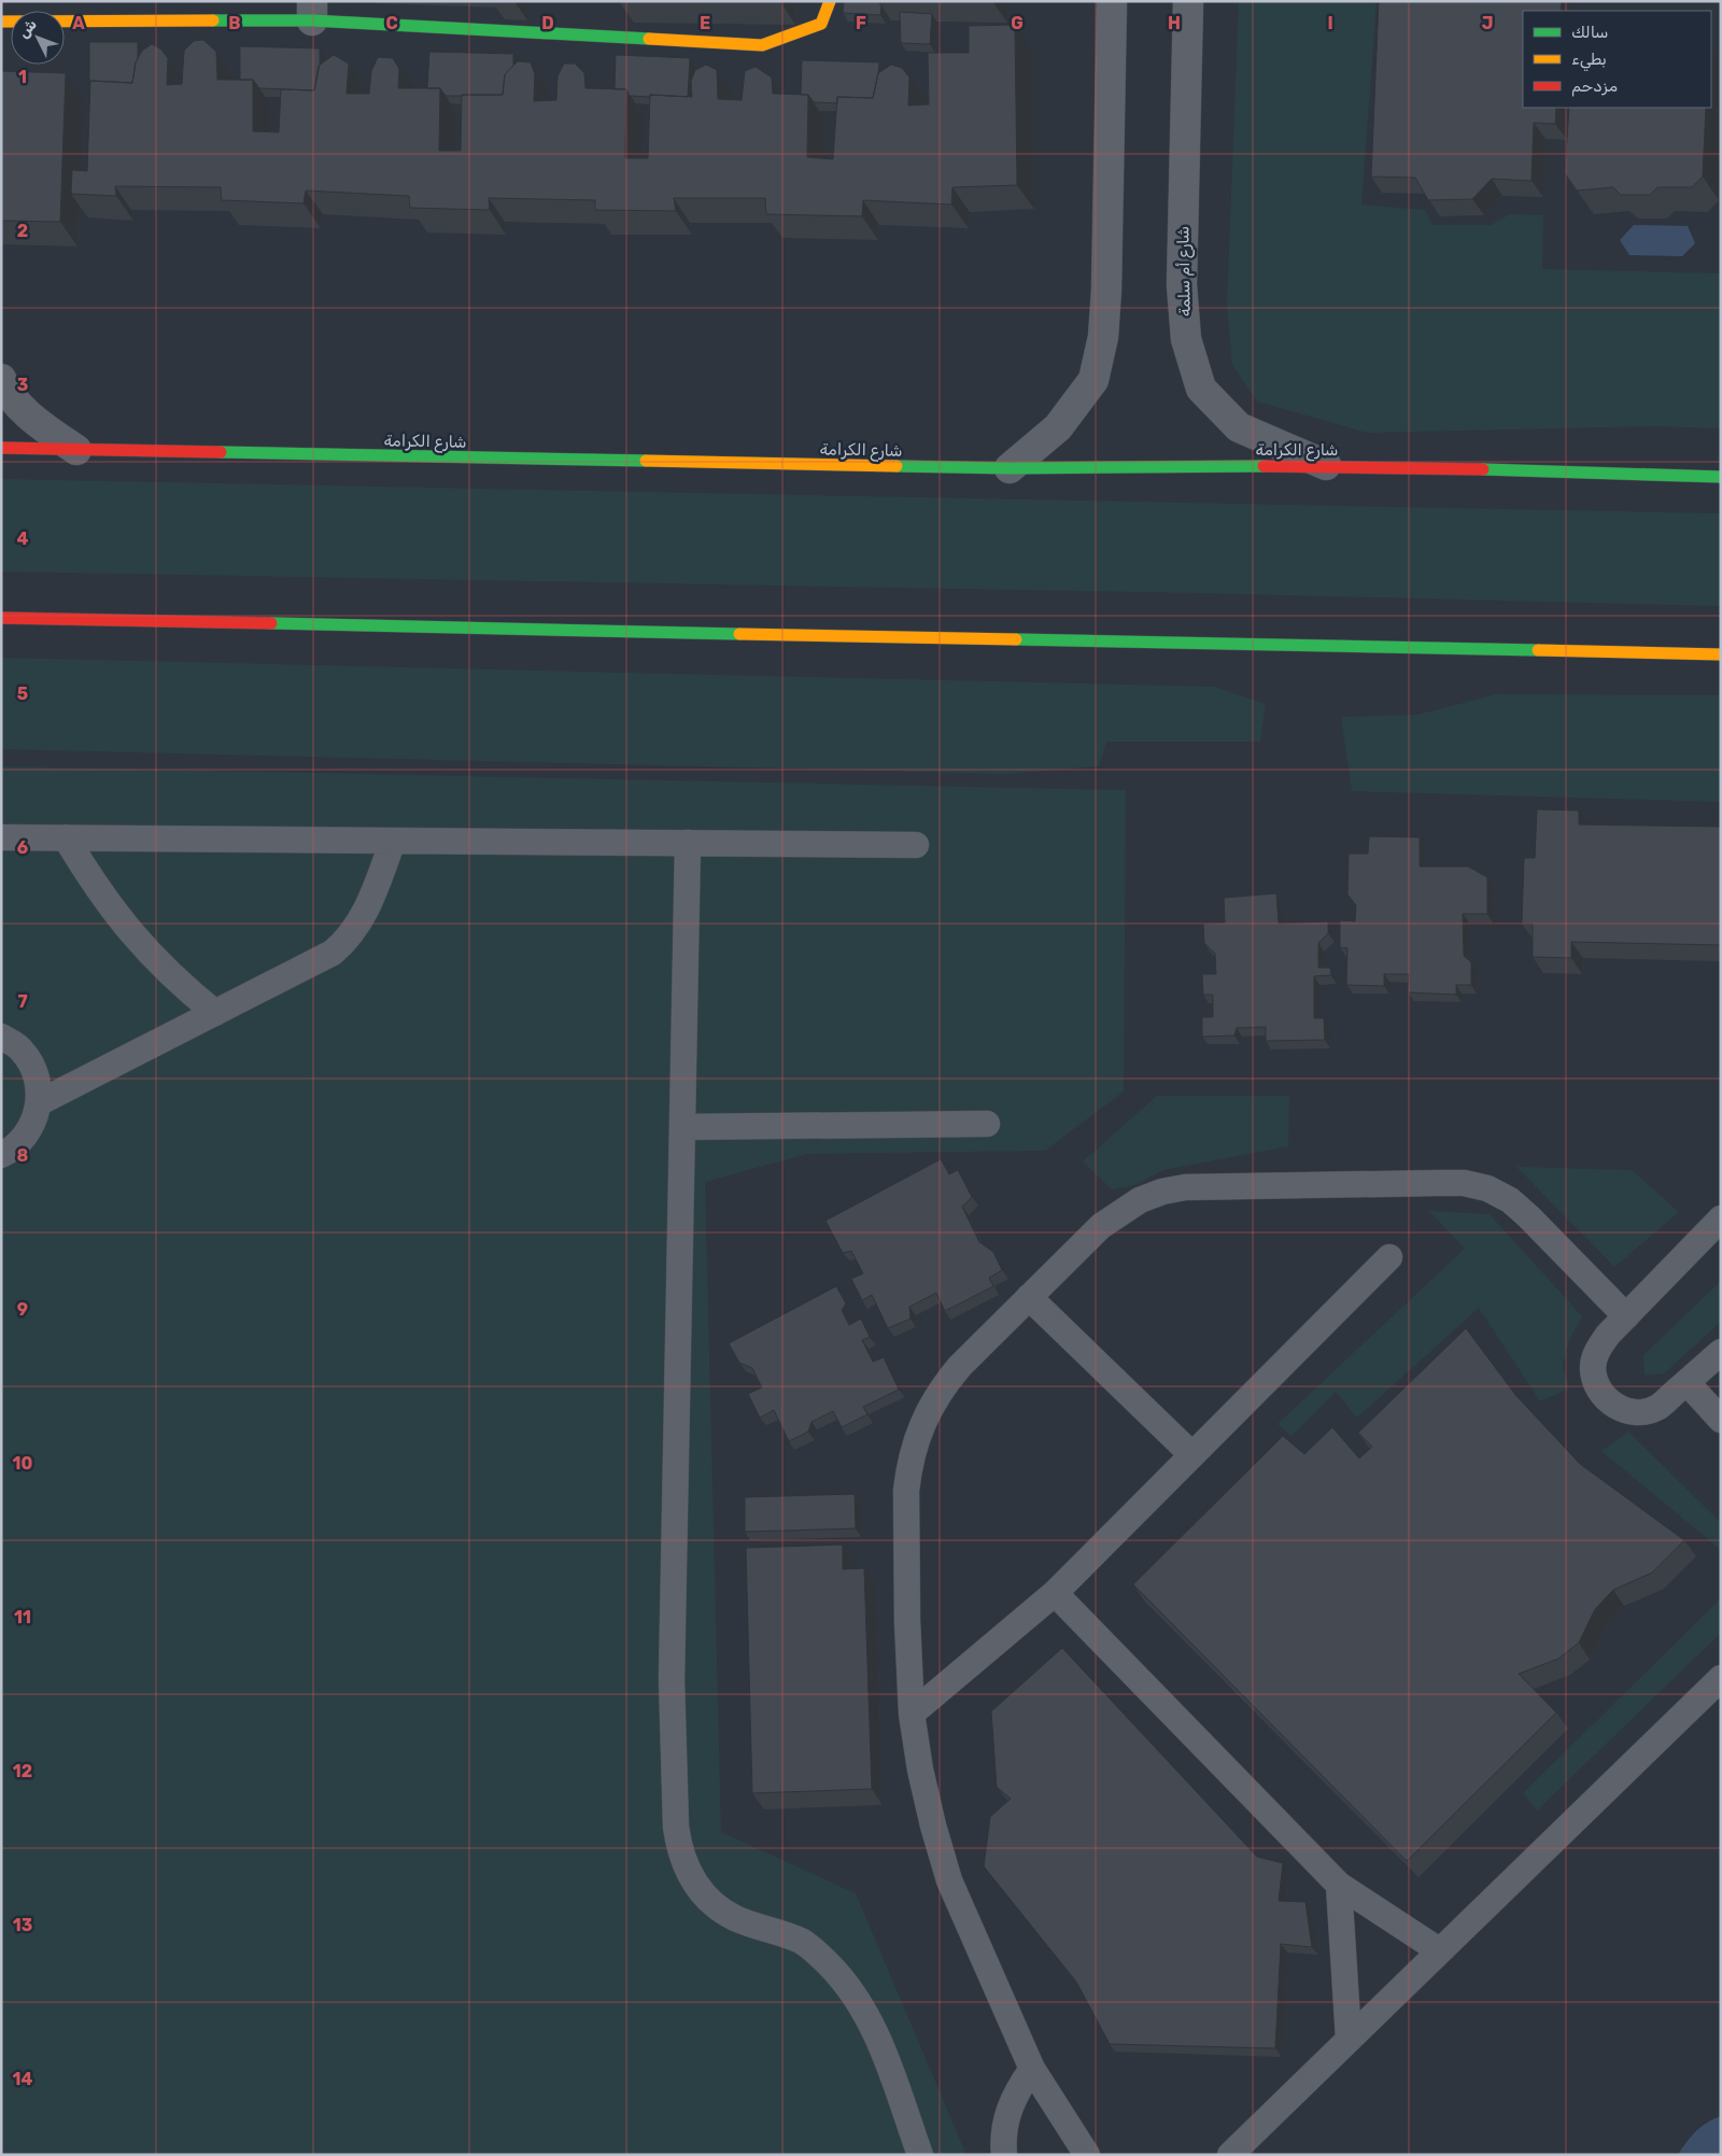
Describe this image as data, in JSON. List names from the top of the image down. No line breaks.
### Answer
{"streets":{"main road":["شارع الكرامة"],"street":["شارع أم سلمة"]},"crossings":[["شارع أم سلمة","شارع الكرامة"]],"legend":["سالك","بطيء","مزدحم"],"north":"top left","grid":{"columns":["A","B","C","D","E","F","G","H","I","J"],"rows":["1","2","3","4","5","6","7","8","9","10","11","12","13","14"]}}
